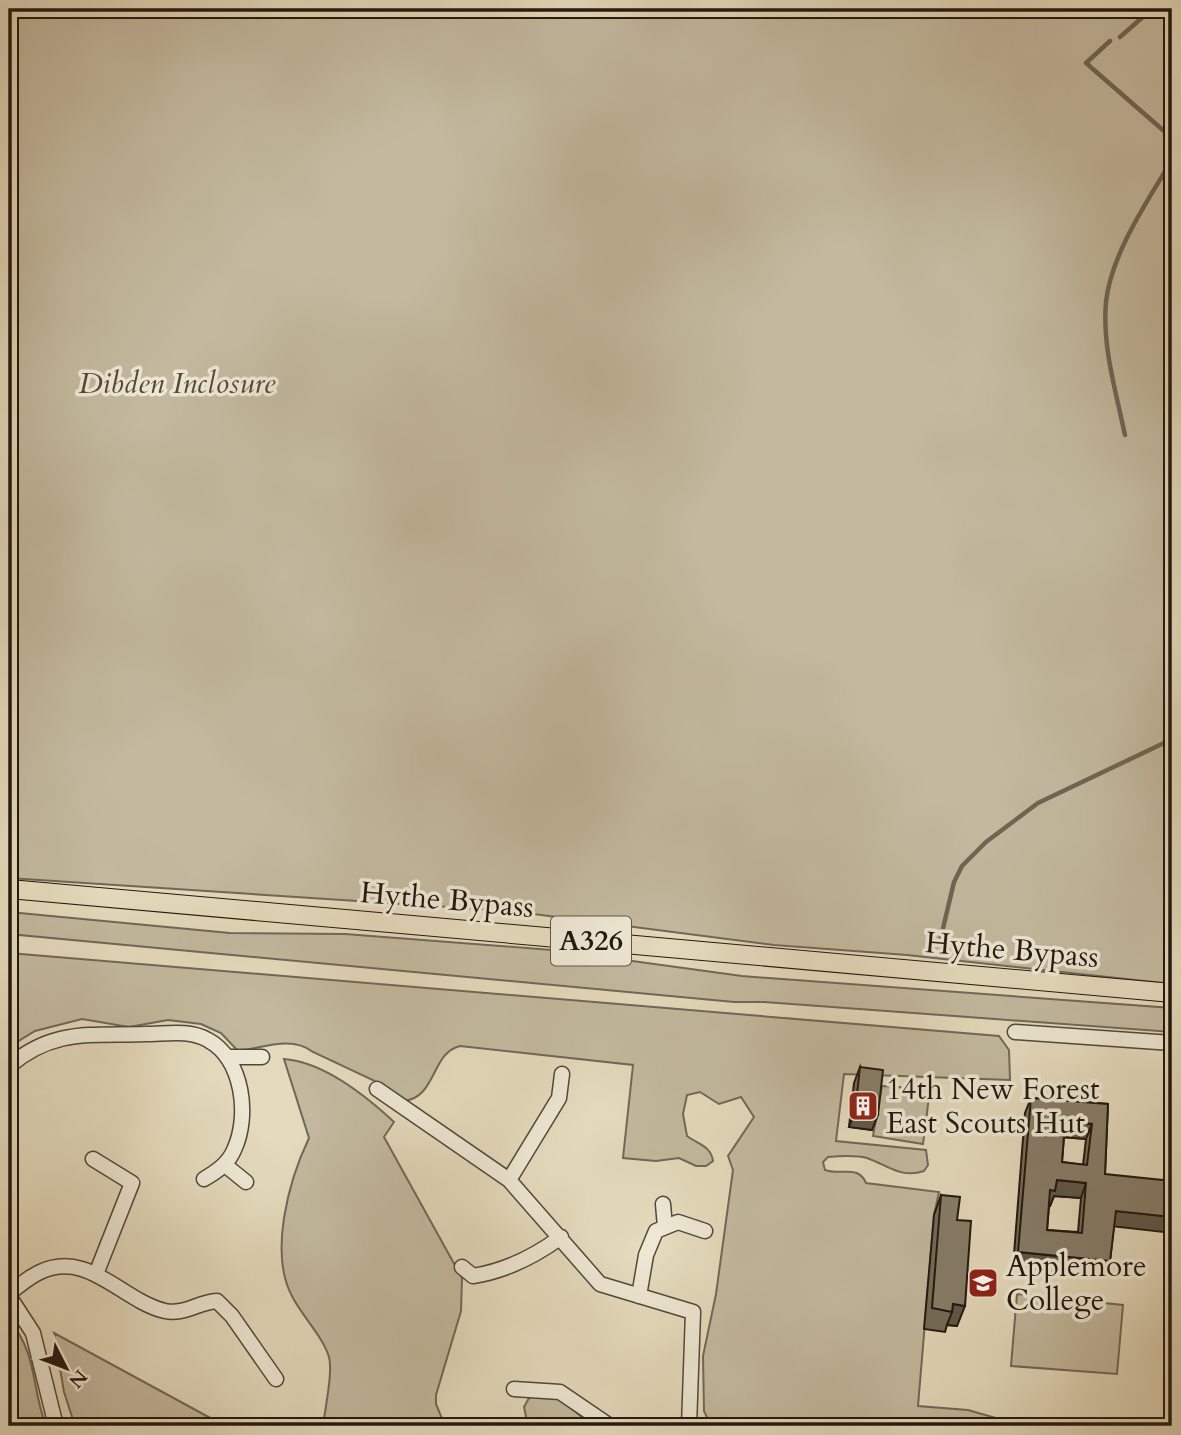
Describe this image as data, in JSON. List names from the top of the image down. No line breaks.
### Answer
{"streets":{"main road":["Hythe Bypass","A326"]},"parks":["Dibden Inclosure"],"places":{"building":["14th New Forest East Scouts Hut"],"school or university":["Applemore College"]},"north":"bottom right"}
